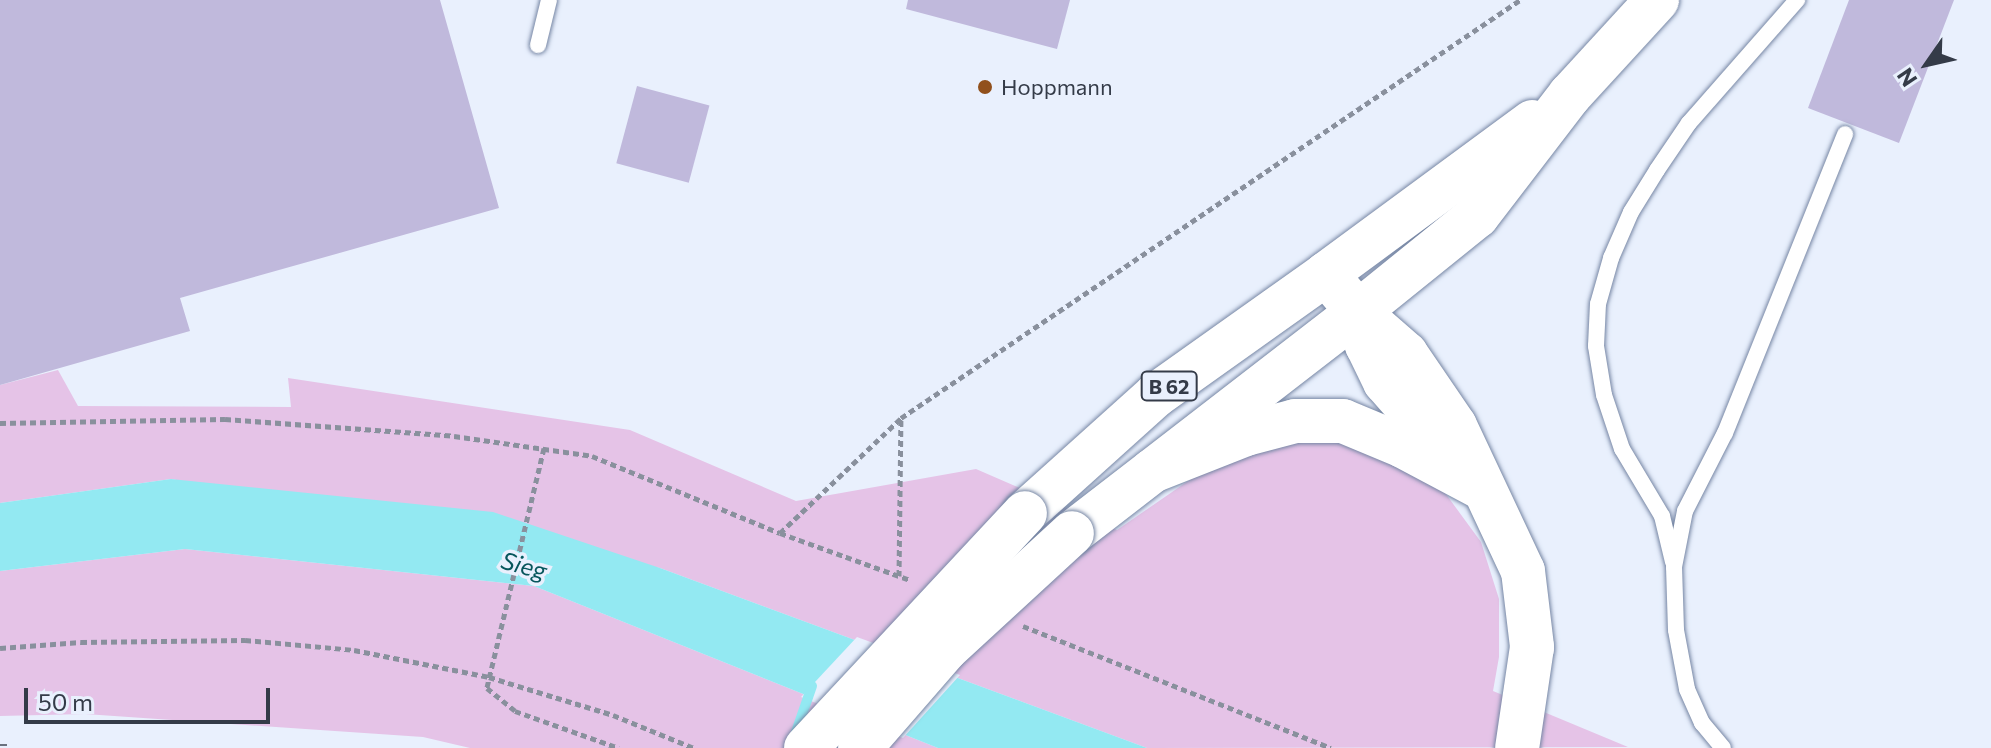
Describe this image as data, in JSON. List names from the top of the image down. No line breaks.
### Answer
{"streets":{"main road":["B 62"]},"water":["Sieg"],"places":["Hoppmann"],"scale_bar":"50 m","north":"bottom left"}
